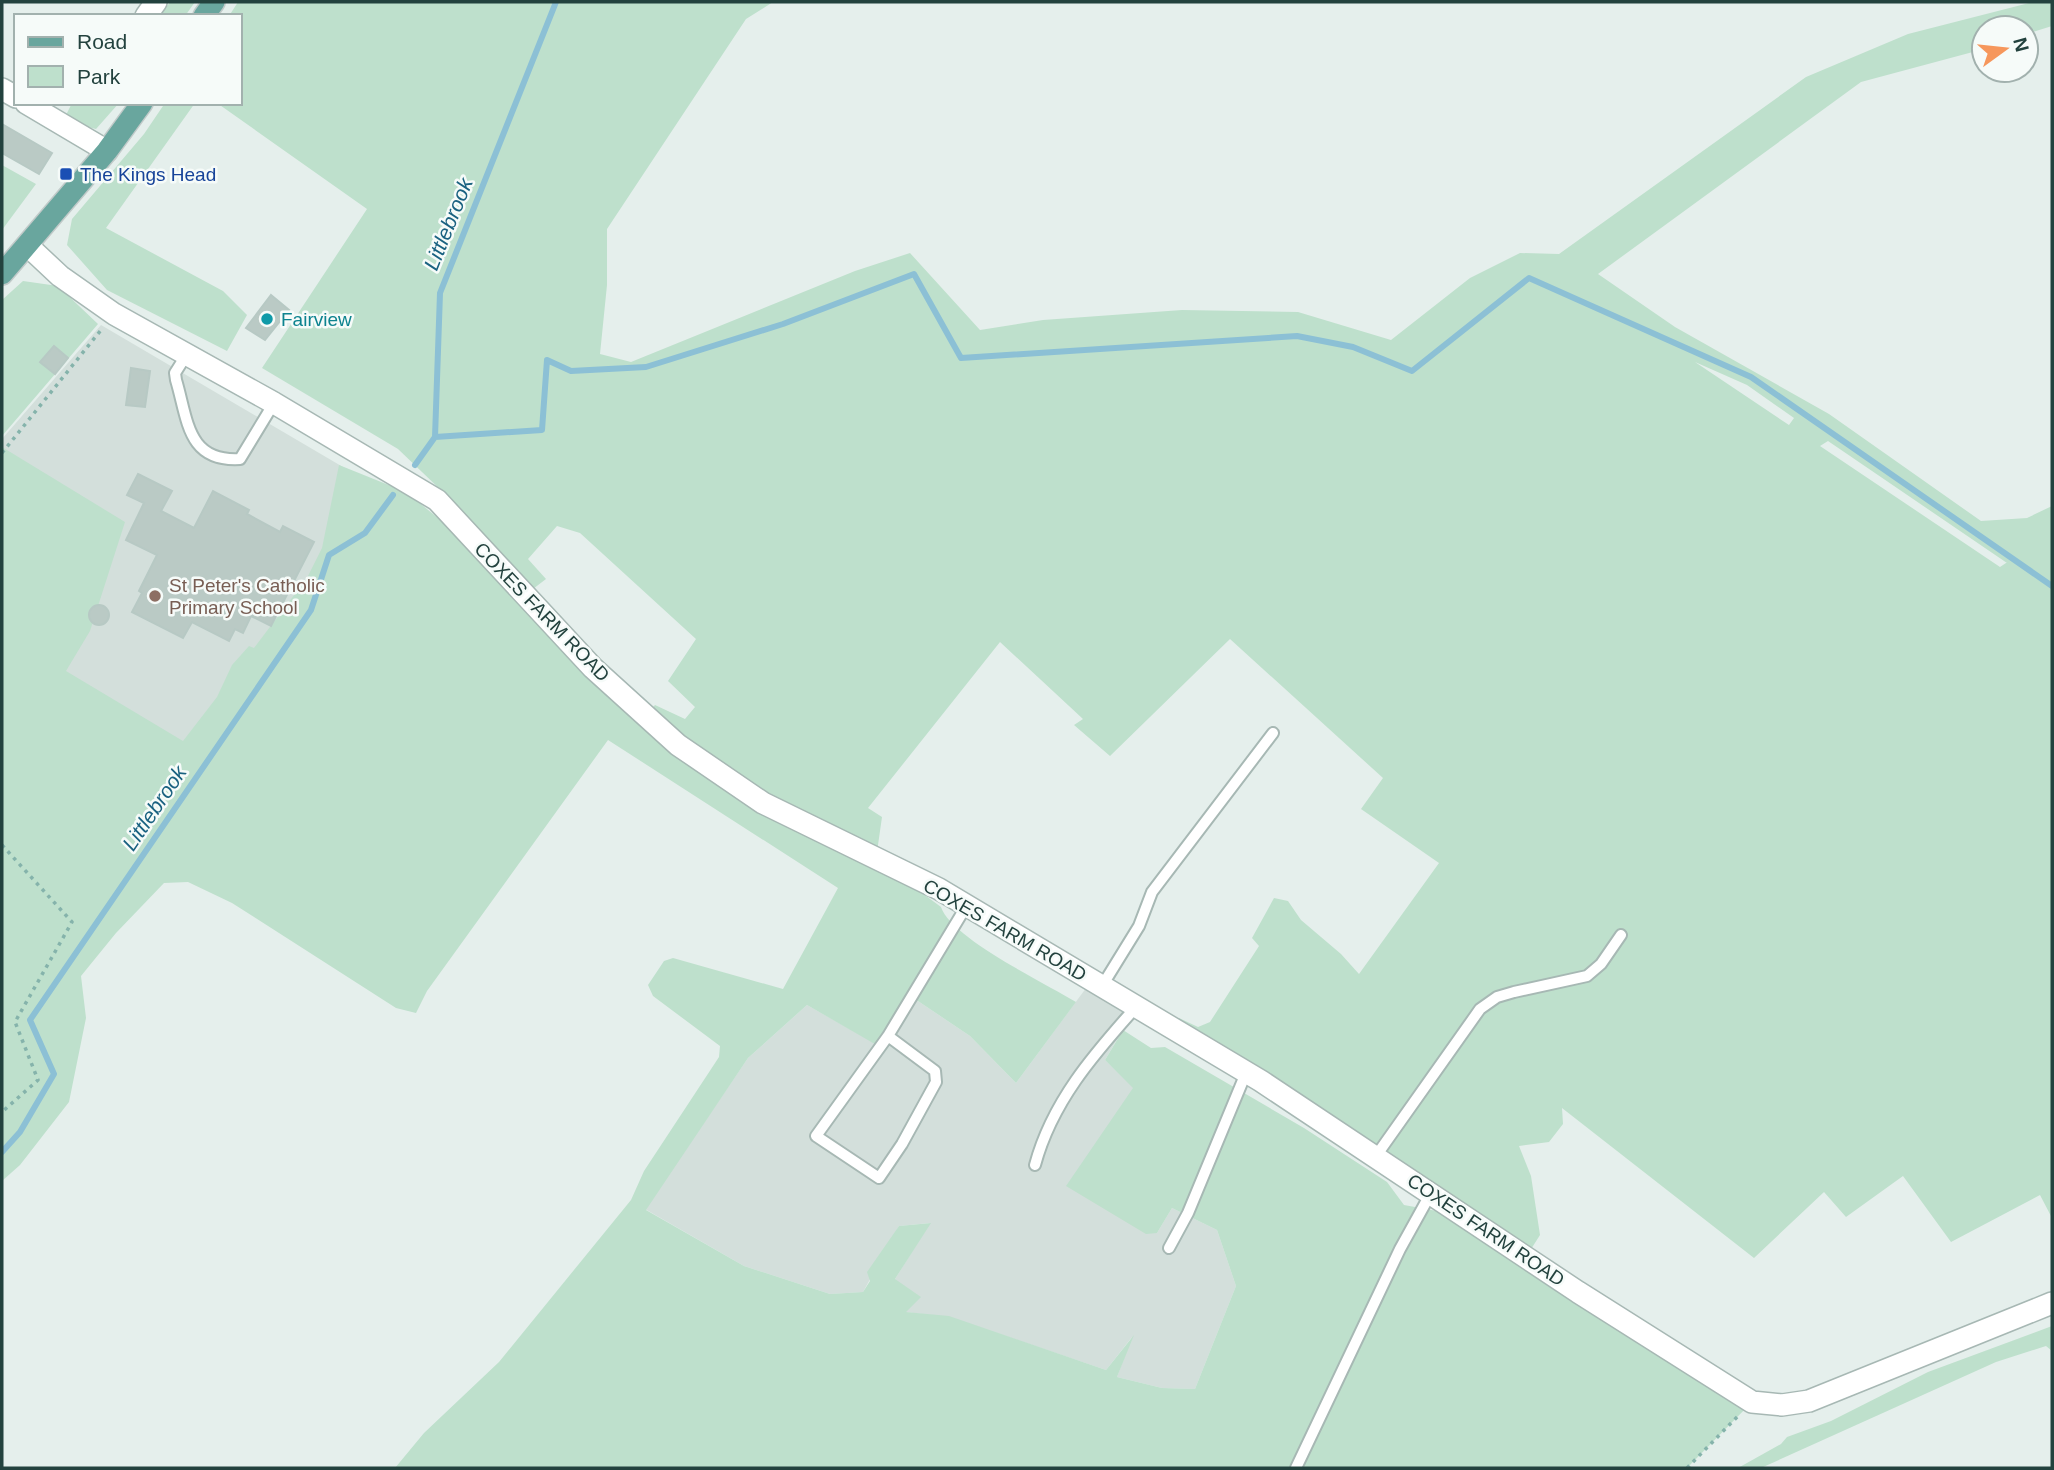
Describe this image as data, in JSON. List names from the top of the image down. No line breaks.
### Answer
{"streets":{"street":["COXES FARM ROAD"]},"water":["Littlebrook"],"places":{"transit":["The Kings Head"],"other":["Fairview","St Peter's Catholic Primary School"]},"legend":["Road","Park"],"north":"right"}
